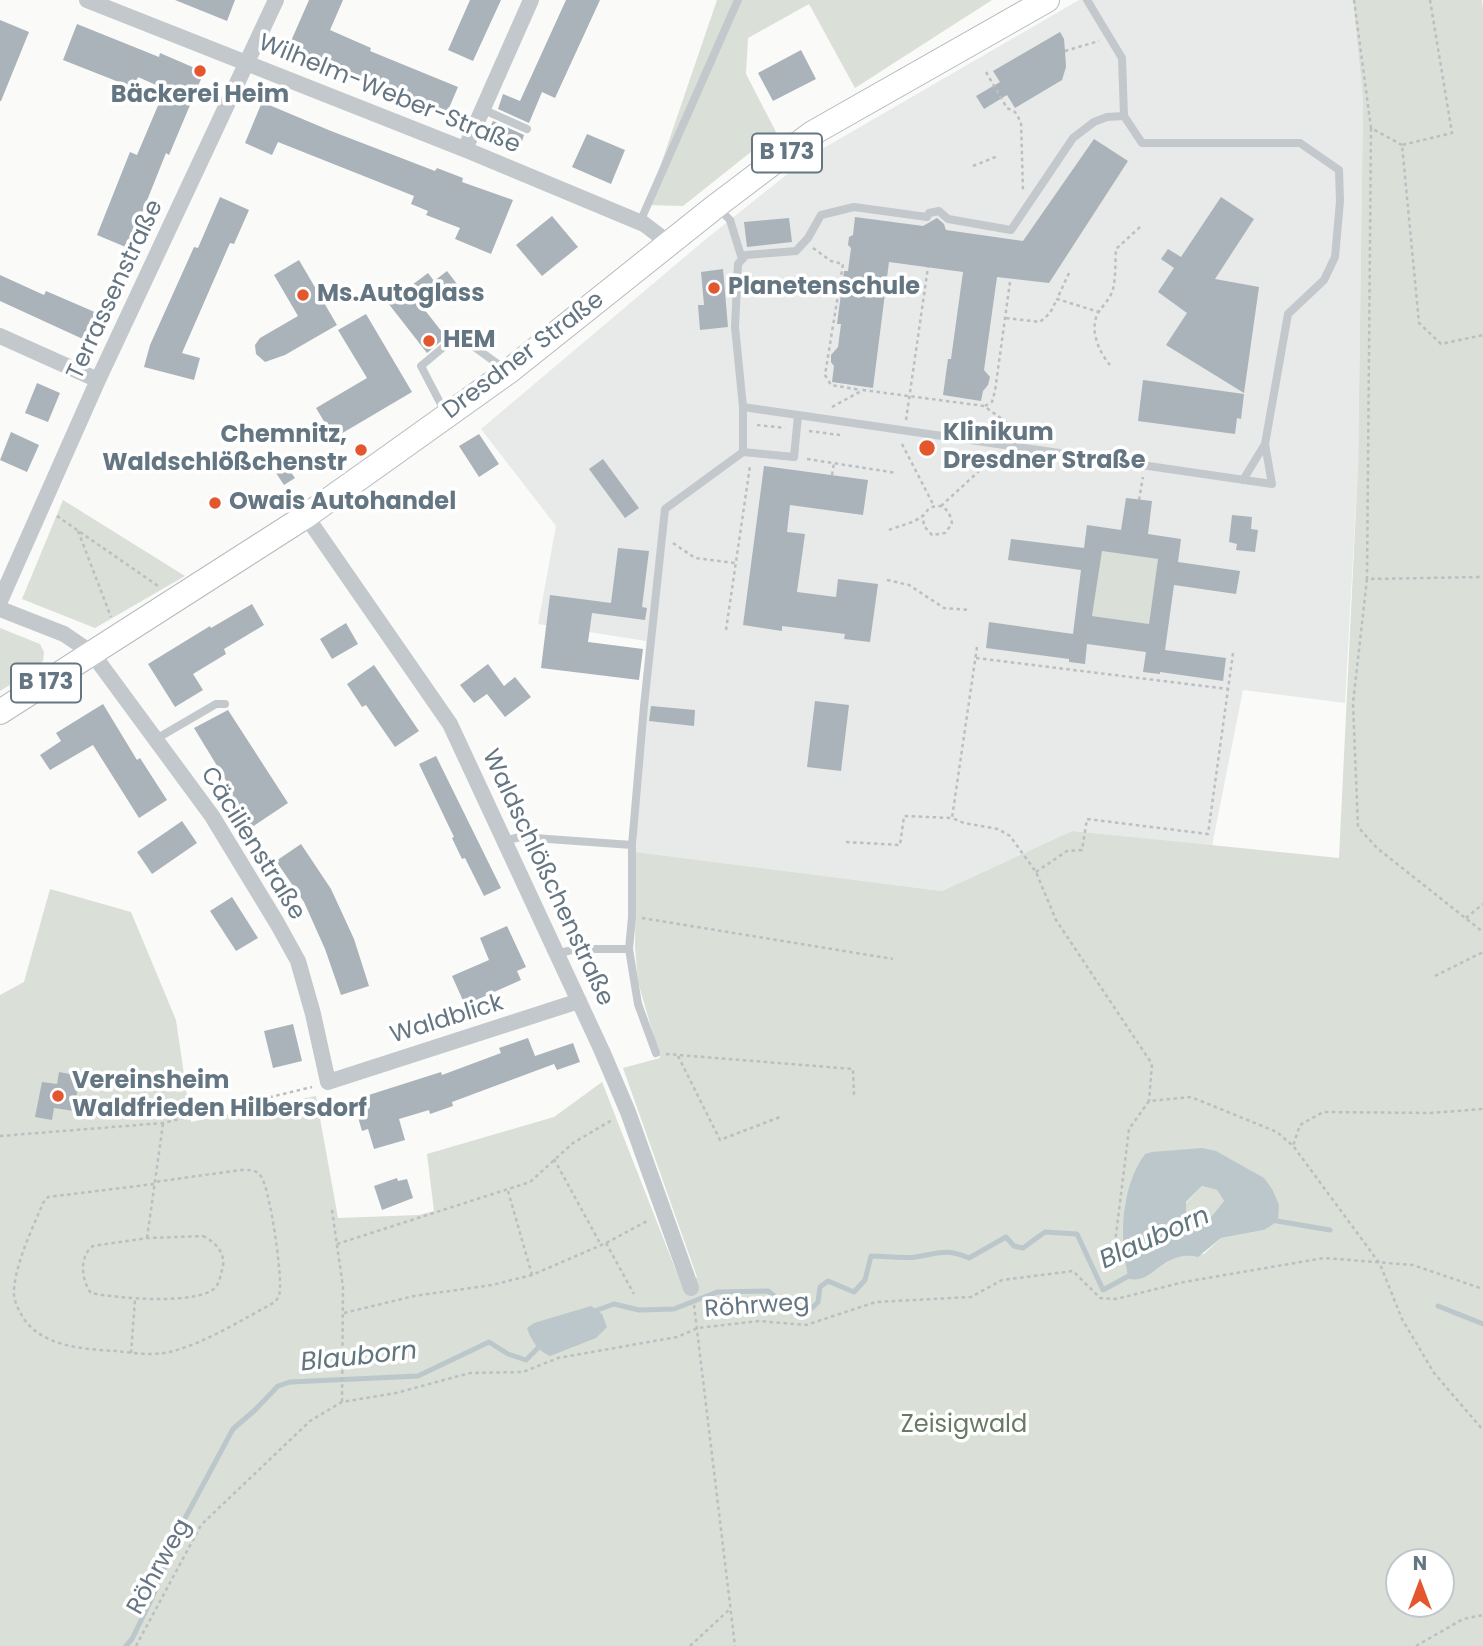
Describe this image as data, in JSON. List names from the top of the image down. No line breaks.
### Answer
{"streets":{"main road":["B 173","Dresdner Straße"],"street":["Wilhelm-Weber-Straße","Terrassenstraße","Cäcilienstraße","Waldschlößchenstraße","Waldblick"],"path":["Röhrweg"]},"crossings":[["Wilhelm-Weber-Straße","Terrassenstraße"],["Wilhelm-Weber-Straße","Dresdner Straße"],["Dresdner Straße","Cäcilienstraße"],["Dresdner Straße","Waldschlößchenstraße"],["Cäcilienstraße","Waldblick"],["Waldschlößchenstraße","Waldblick"]],"water":["Blauborn"],"parks":["Zeisigwald"],"places":["Bäckerei Heim","Planetenschule","Ms.Autoglass","HEM","Klinikum Dresdner Straße","Chemnitz, Waldschlößchenstr","Owais Autohandel","Vereinsheim Waldfrieden Hilbersdorf"],"north":"top"}
